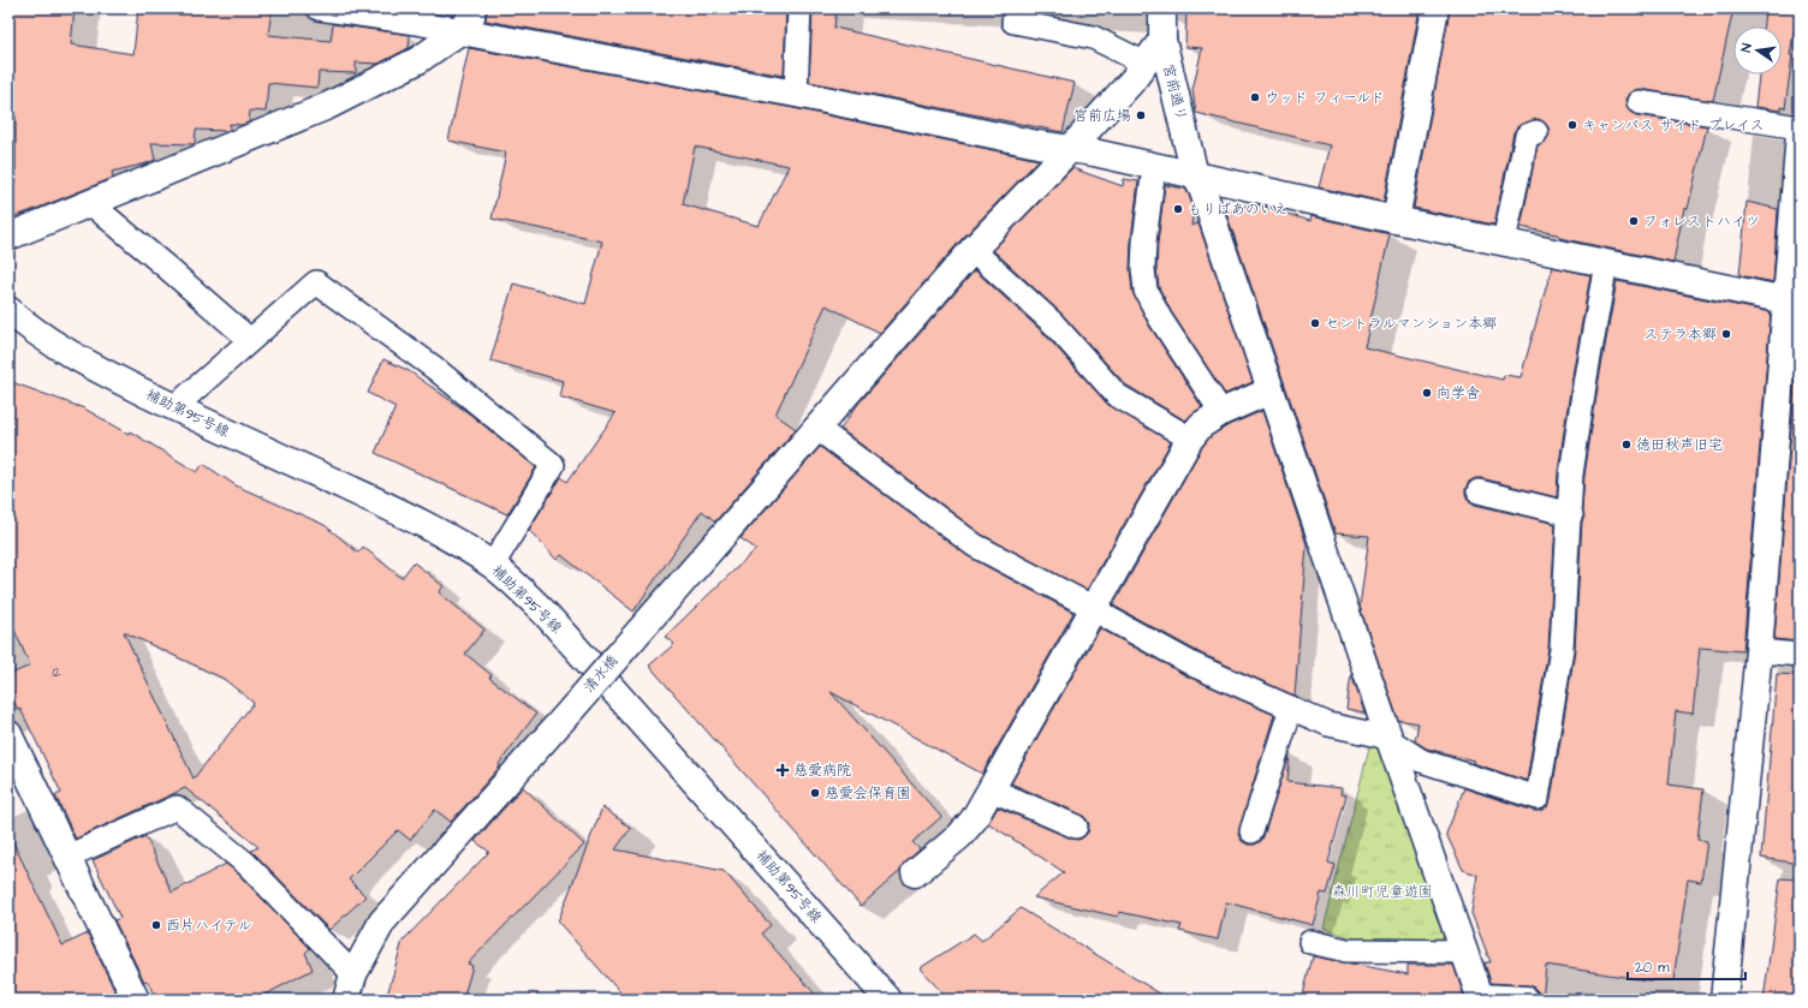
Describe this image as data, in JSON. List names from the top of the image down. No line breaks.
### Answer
{"streets":{"street":["宮前通り","補助第95号線","清水橋"]},"crossings":[["宮前通り","清水橋"]],"parks":["森川町児童遊園"],"places":{"other":["ウッド フィールド","宮前広場","キャンパス サイド プレイス","もりばあのいえ","フォレストハイツ","セントラルマンション本郷","ステラ本郷","向学舎","徳田秋声旧宅","慈愛会保育園","西片ハイテル"],"health":["慈愛病院"]},"house_numbers":["12"],"scale_bar":"20 m","north":"left"}
